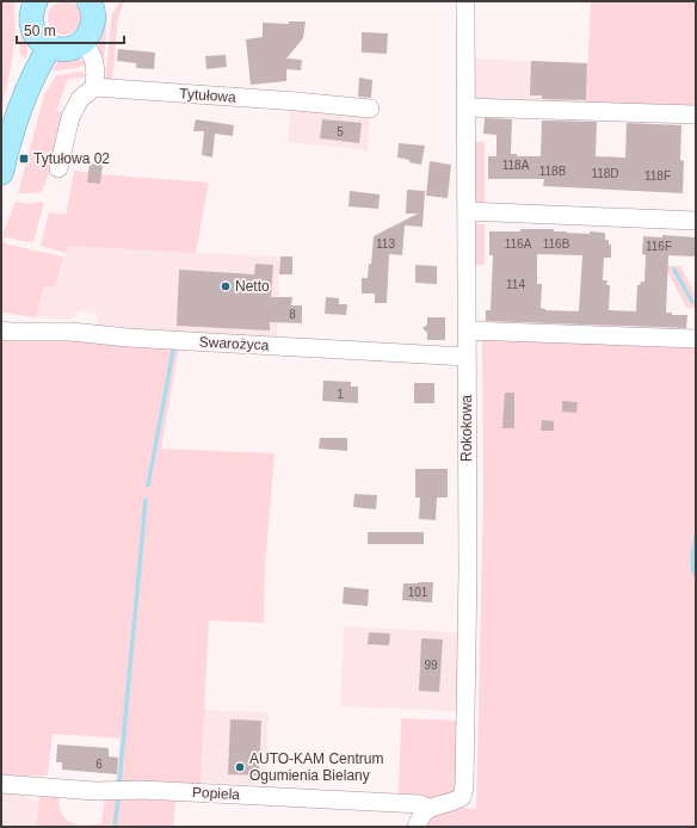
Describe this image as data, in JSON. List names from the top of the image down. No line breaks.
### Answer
{"streets":{"street":["Tytułowa","Swarożyca","Rokokowa","Popiela"]},"crossings":[["Swarożyca","Rokokowa"],["Rokokowa","Popiela"]],"places":{"transit":["Tytułowa 02"],"other":["Netto","AUTO-KAM Centrum Ogumienia Bielany"]},"house_numbers":["5","118A","118B","118D","118F","113","116A","116B","116F","114","8","1","101","99","6"],"scale_bar":"50 m"}
